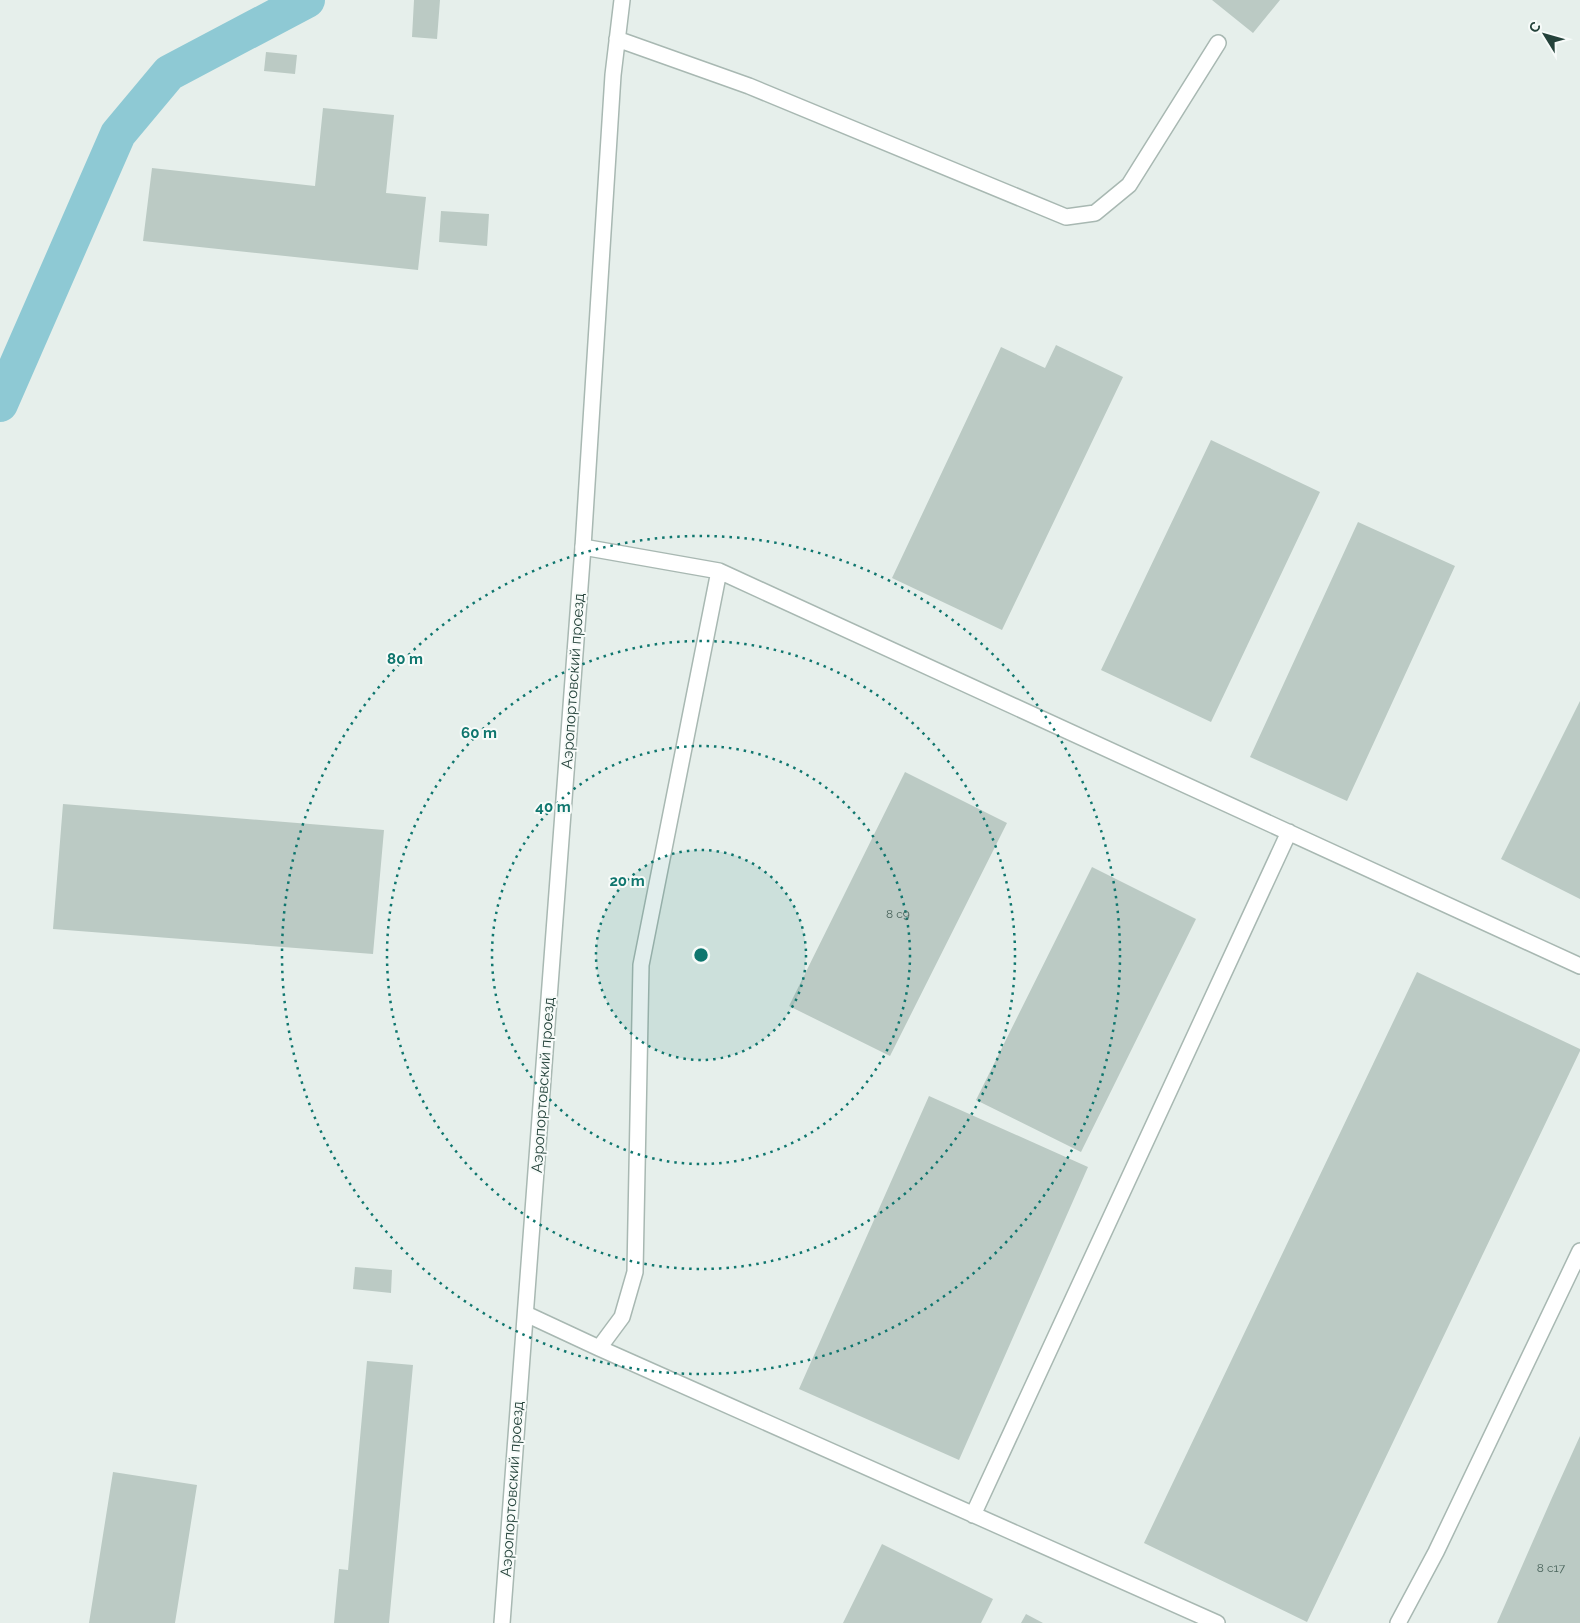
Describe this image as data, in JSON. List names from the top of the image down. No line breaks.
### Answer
{"streets":{"street":["Аэропортовский проезд"]},"house_numbers":["8 с9","8 с17"],"north":"top left","rings":["80 m","60 m","40 m","20 m"]}
